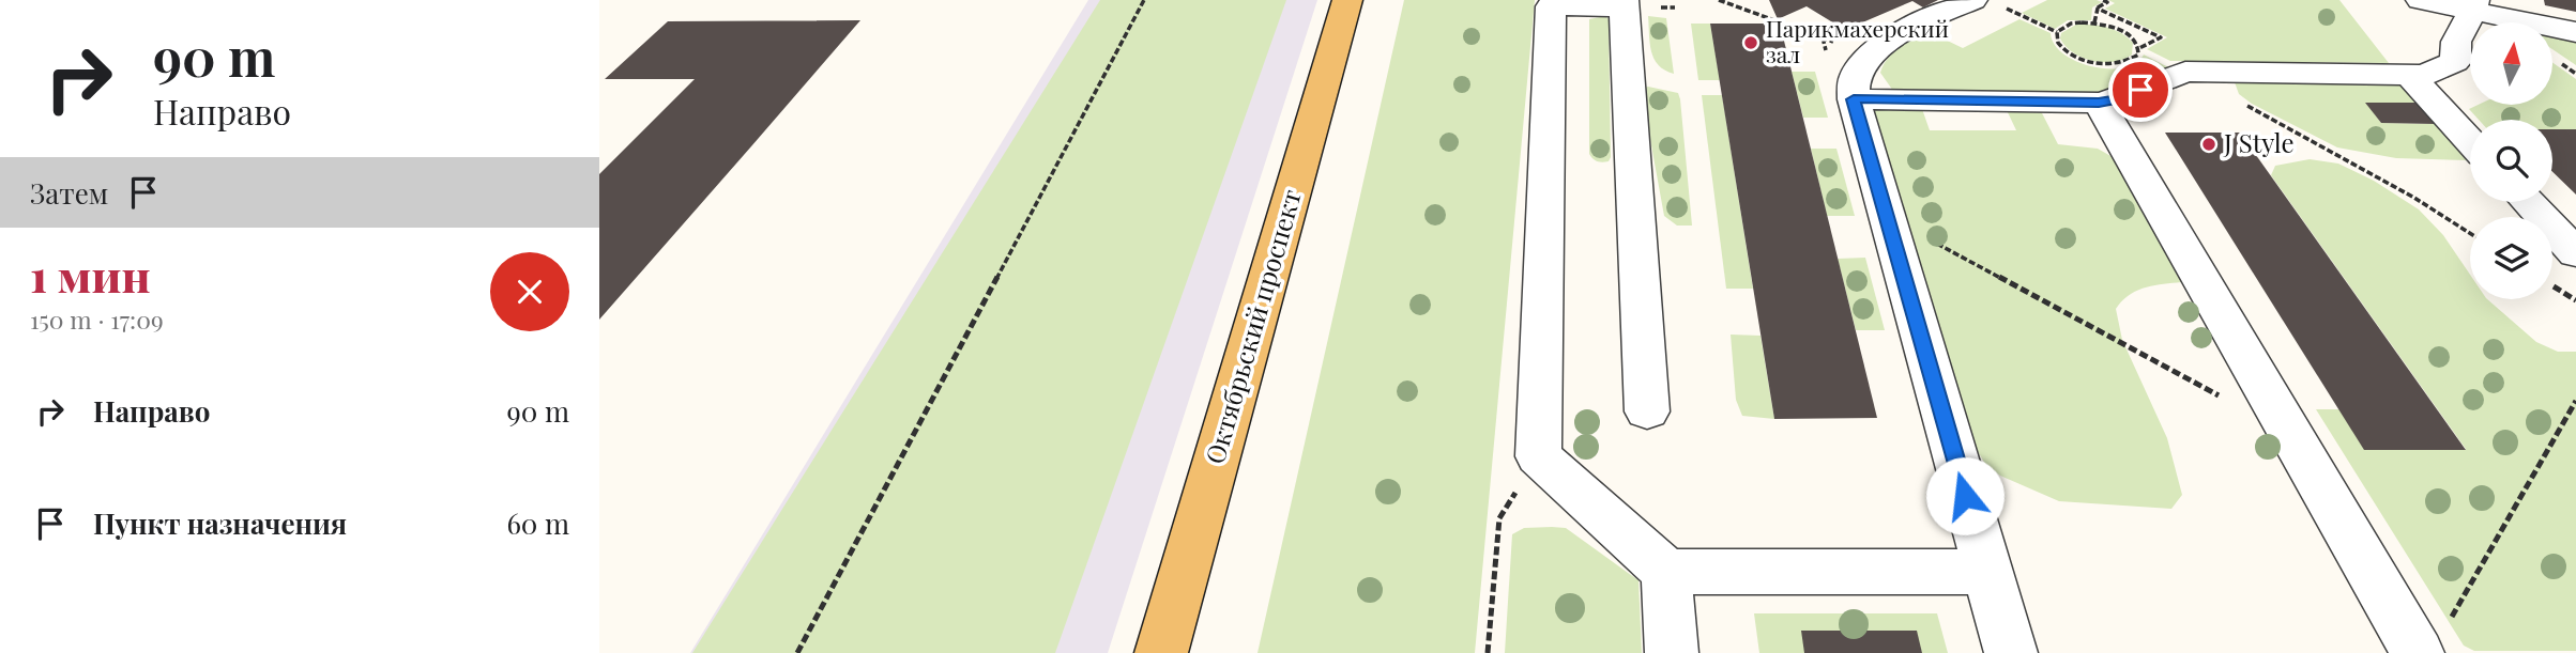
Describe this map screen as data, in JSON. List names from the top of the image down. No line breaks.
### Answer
{"streets":{"main road":["Октябрьский проспект"]},"places":["Парикмахерский зал","J Style"],"north":"top","page":{"turn":["90 m","Направо"],"then":"Затем","heading":["1 мин","150 m · 17:09"],"list":[{"name":"Направо","value":"90 m"},{"name":"Пункт назначения","value":"60 m"}]}}
